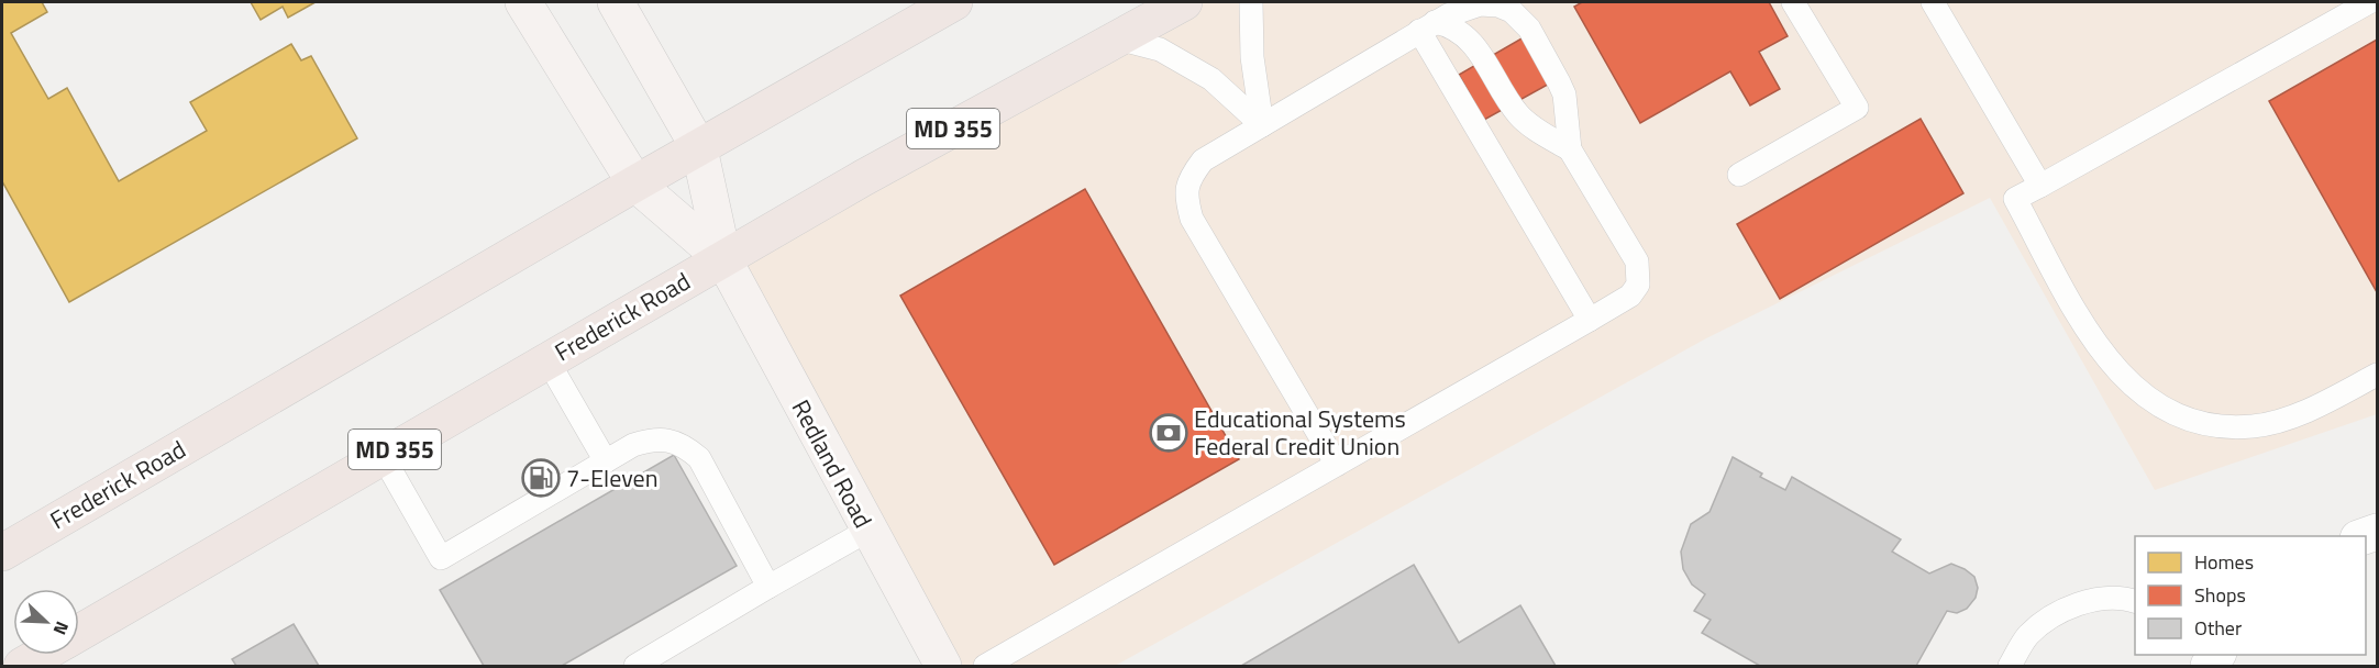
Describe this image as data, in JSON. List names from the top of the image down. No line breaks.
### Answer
{"streets":{"main road":["MD 355","Frederick Road","Redland Road"]},"crossings":[["Frederick Road","Redland Road"]],"places":{"bank":["Educational Systems Federal Credit Union"],"fuel station":["7-Eleven"]},"legend":["Homes","Shops","Other"],"north":"bottom right"}
